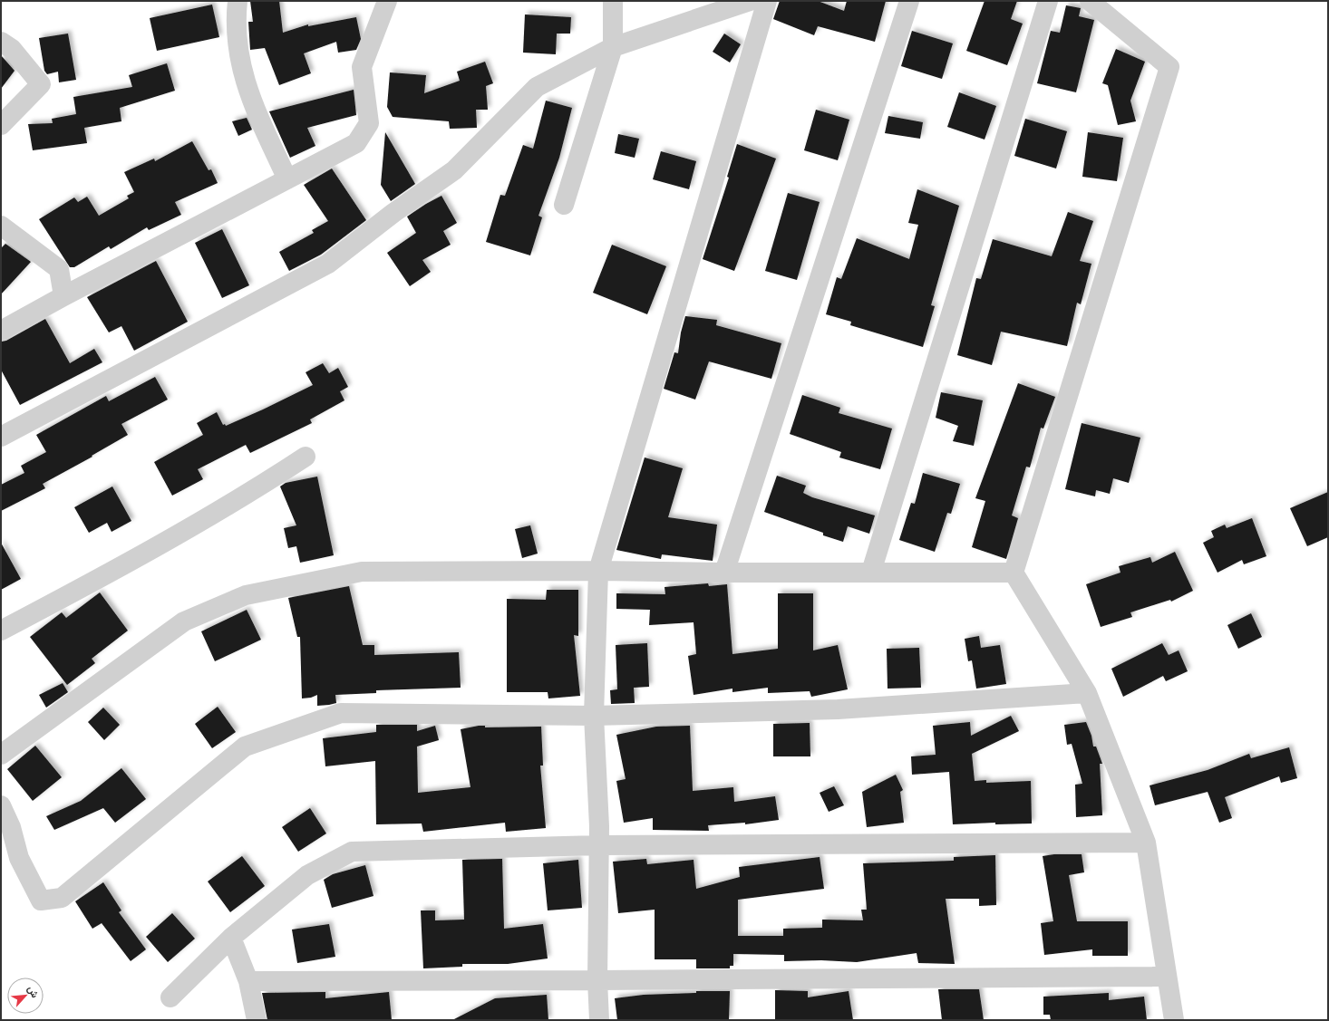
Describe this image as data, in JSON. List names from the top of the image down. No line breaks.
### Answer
{"north":"top right"}
